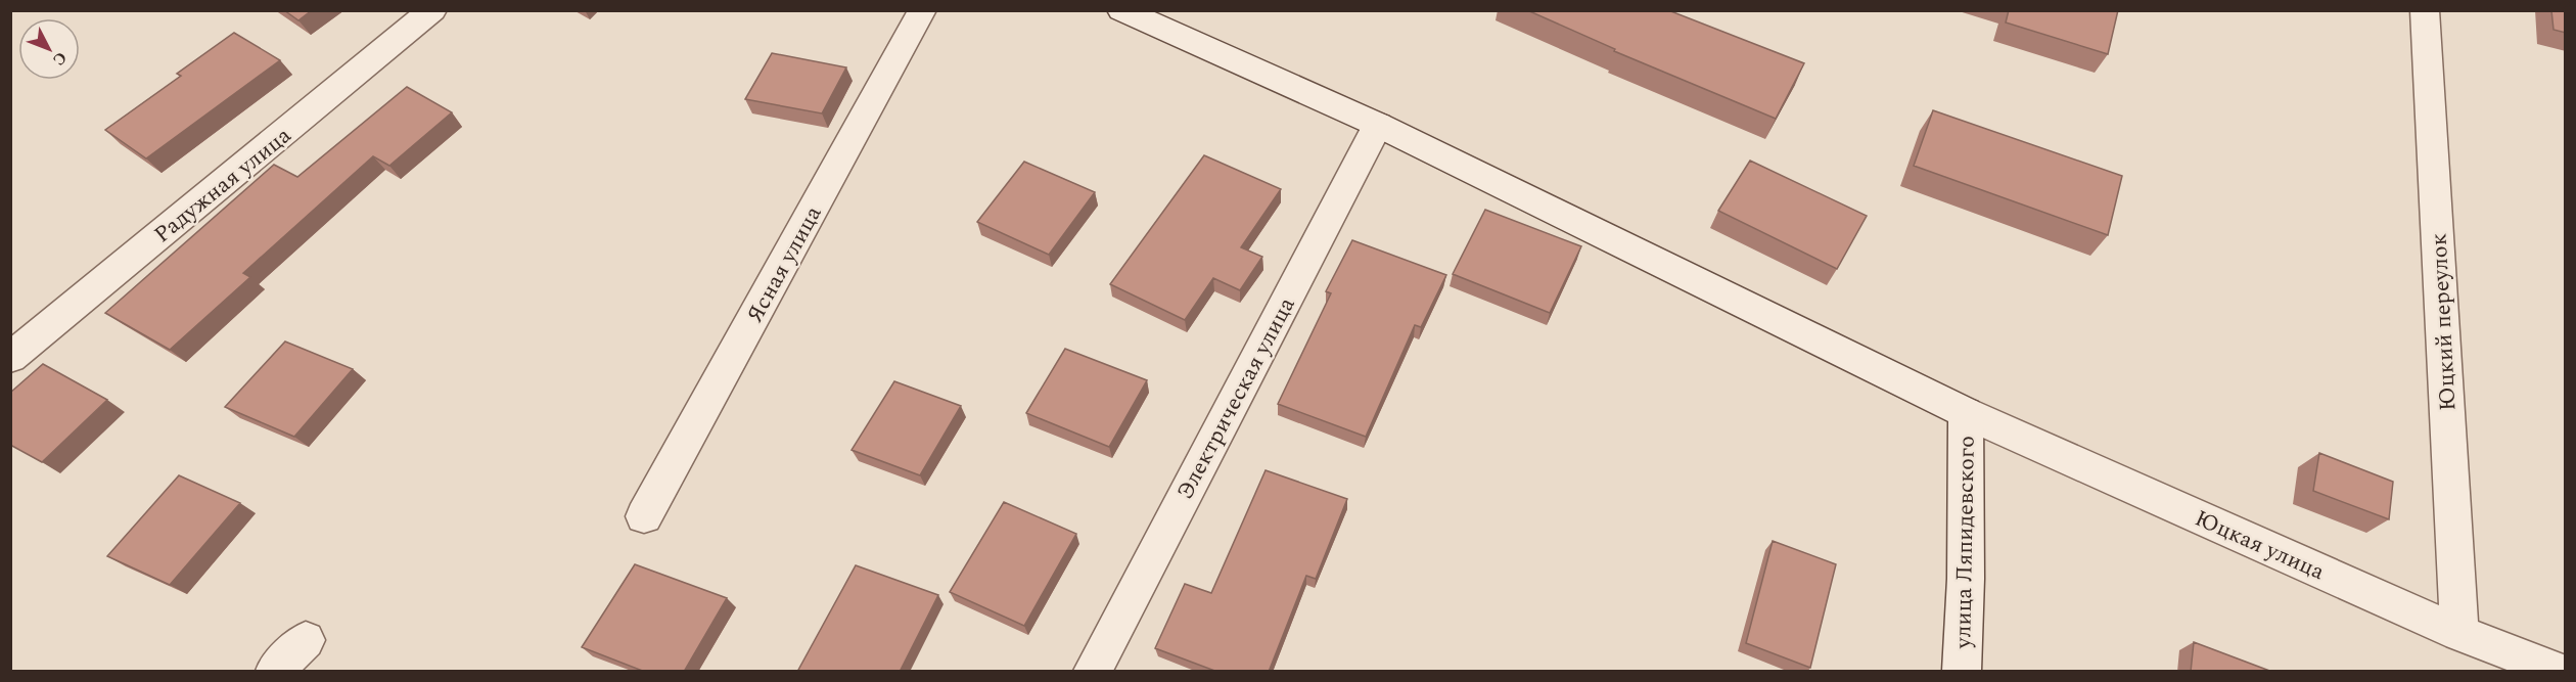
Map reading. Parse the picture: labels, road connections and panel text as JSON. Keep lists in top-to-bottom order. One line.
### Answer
{"streets":{"street":["Радужная улица","Ясная улица","Юцкий переулок","Электрическая улица","улица Ляпидевского","Юцкая улица"]},"crossings":[["Юцкий переулок","Юцкая улица"],["Электрическая улица","Юцкая улица"],["улица Ляпидевского","Юцкая улица"]],"north":"bottom right"}
